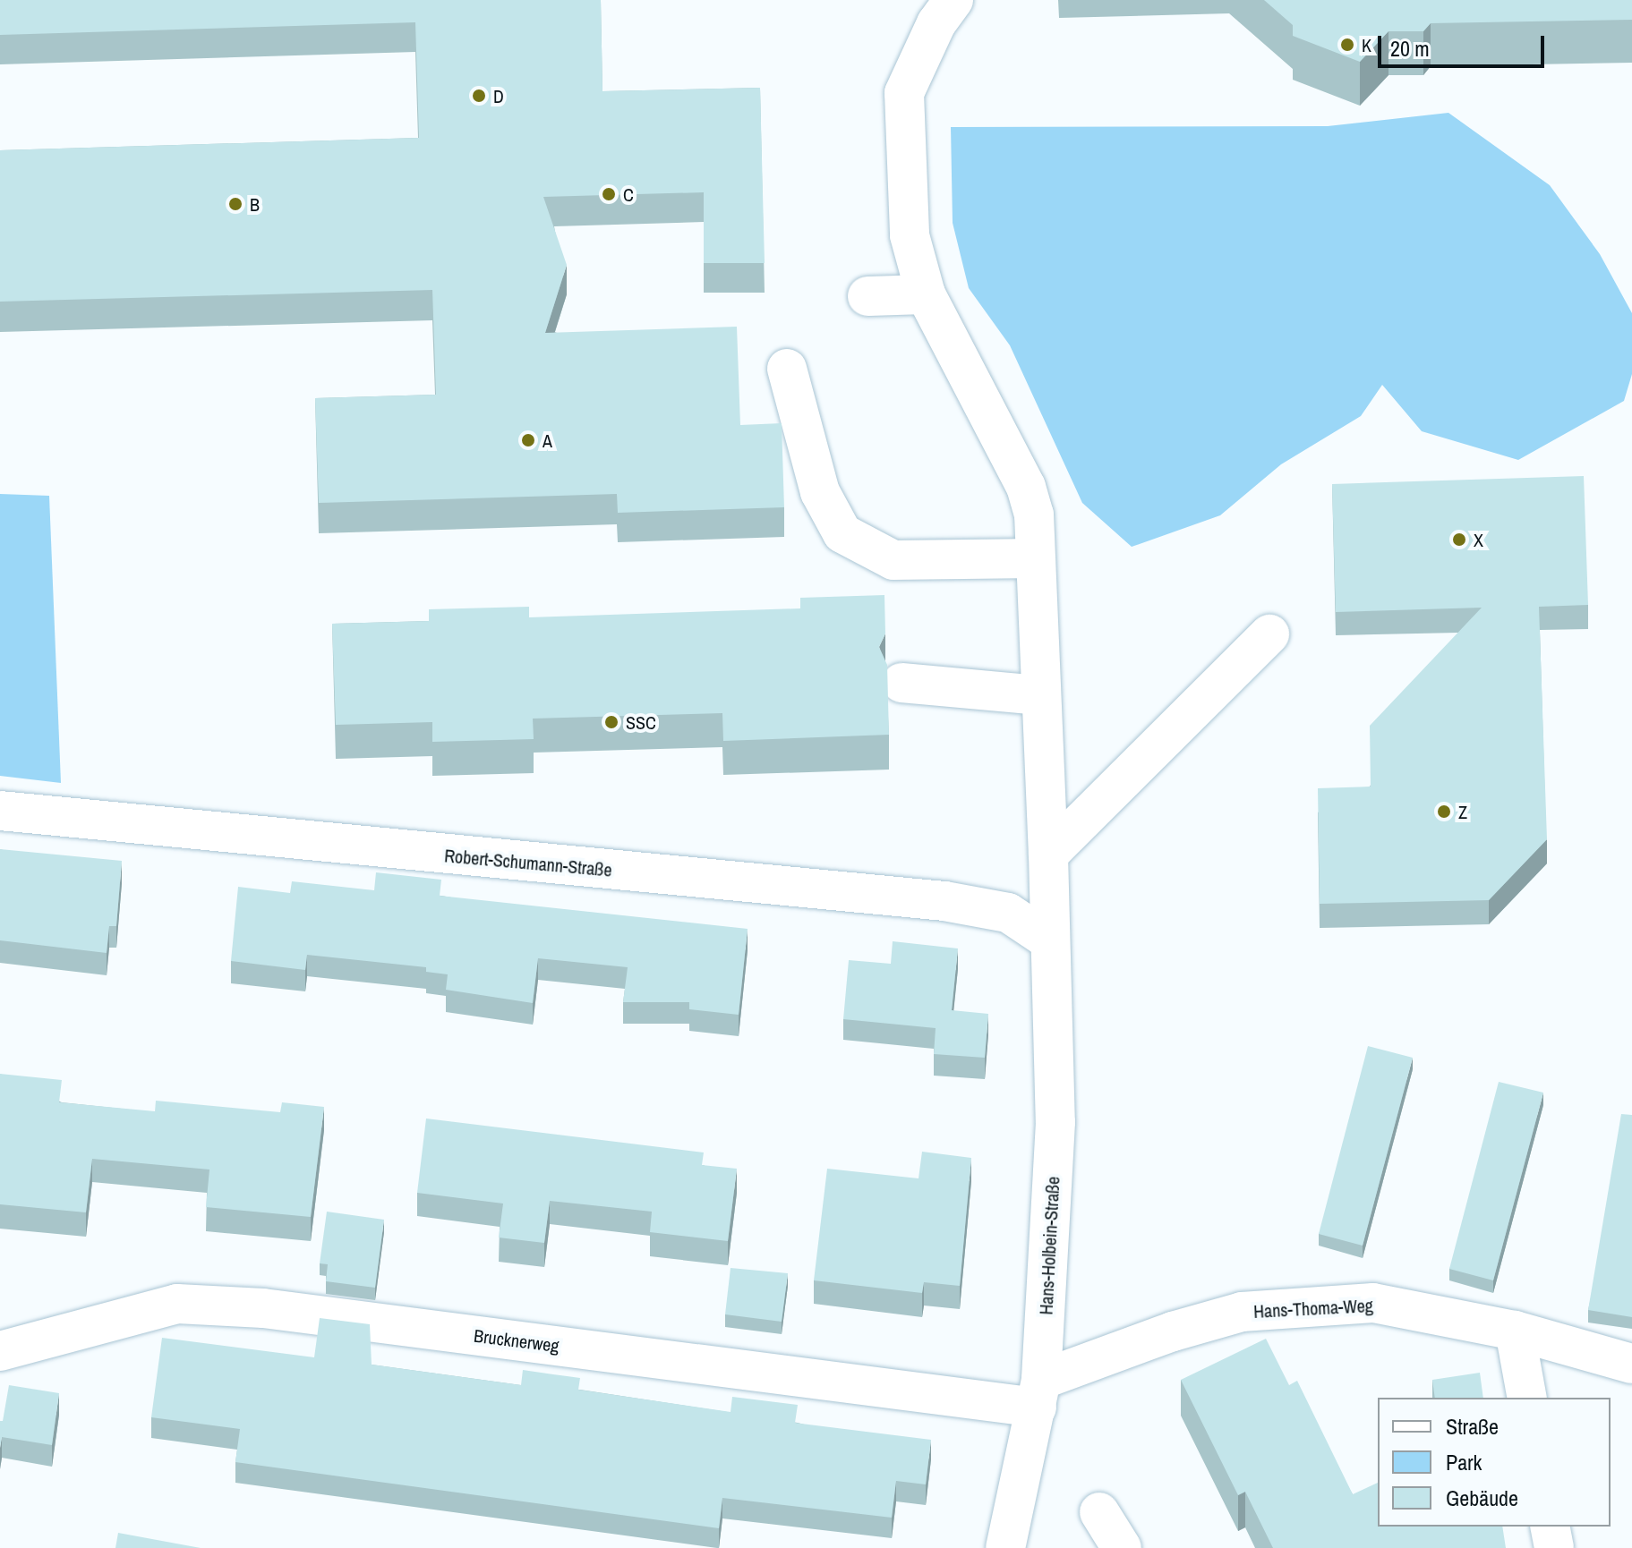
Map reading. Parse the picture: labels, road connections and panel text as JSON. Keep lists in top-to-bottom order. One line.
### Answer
{"streets":{"street":["Robert-Schumann-Straße","Hans-Holbein-Straße","Hans-Thoma-Weg","Brucknerweg"]},"crossings":[["Robert-Schumann-Straße","Hans-Holbein-Straße"],["Hans-Holbein-Straße","Hans-Thoma-Weg"],["Hans-Holbein-Straße","Brucknerweg"],["Hans-Thoma-Weg","Brucknerweg"]],"places":["K","D","C","B","A","X","SSC","Z"],"legend":["Straße","Park","Gebäude"],"scale_bar":"20 m"}
